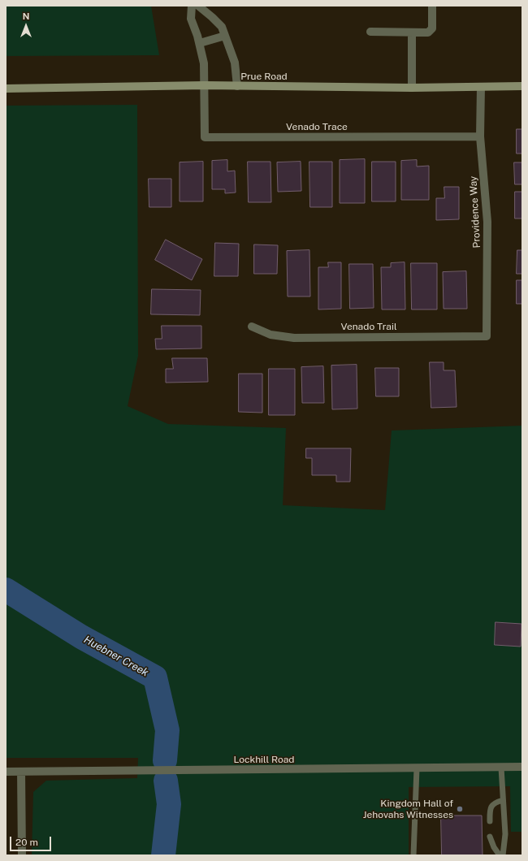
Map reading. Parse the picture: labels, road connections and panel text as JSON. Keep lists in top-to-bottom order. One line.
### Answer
{"streets":{"main road":["Prue Road"],"street":["Venado Trace","Providence Way","Venado Trail","Lockhill Road"]},"crossings":[["Prue Road","Venado Trace"],["Prue Road","Providence Way"],["Venado Trace","Providence Way"],["Providence Way","Venado Trail"]],"water":["Huebner Creek"],"places":["Kingdom Hall of Jehovahs Witnesses"],"scale_bar":"20 m","north":"top"}
